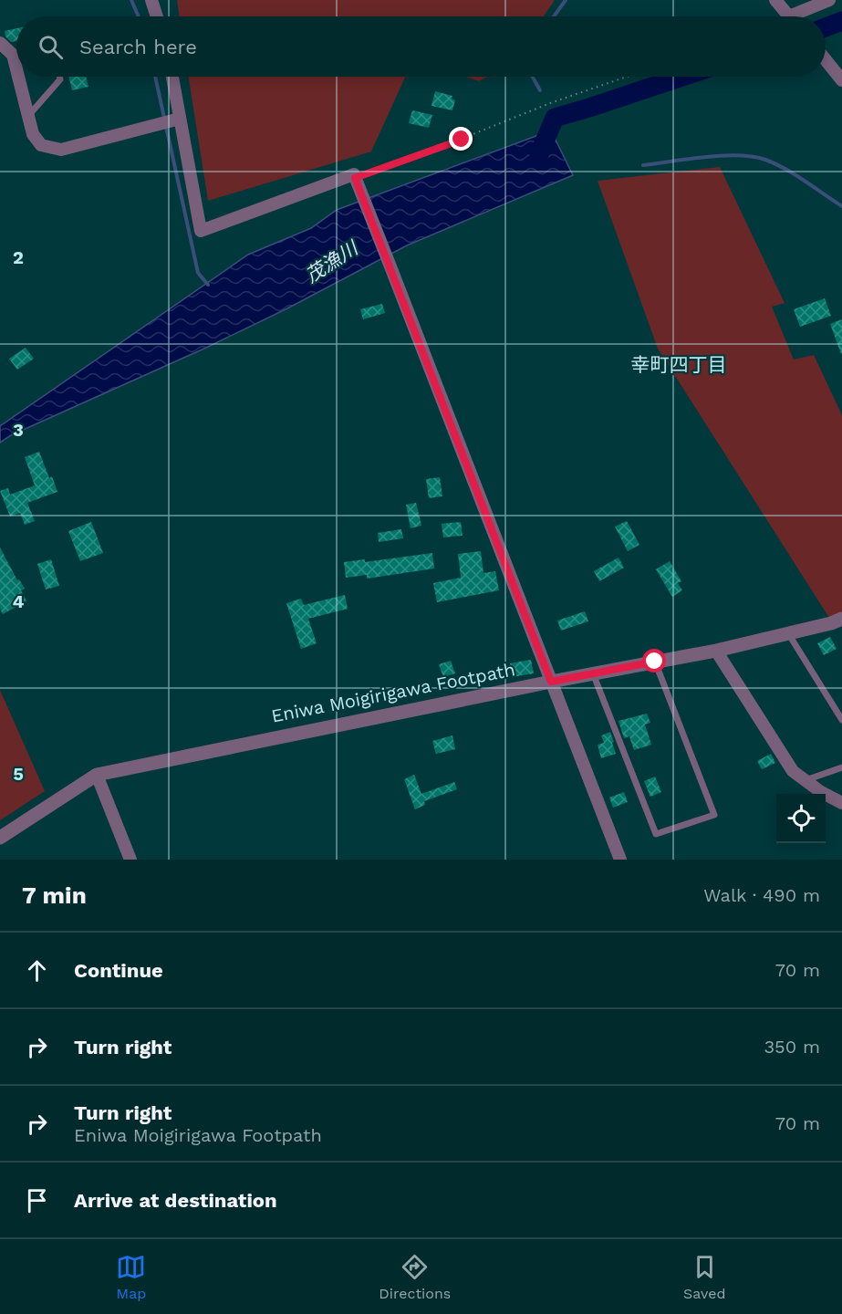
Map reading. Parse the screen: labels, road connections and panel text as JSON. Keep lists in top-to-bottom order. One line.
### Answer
{"districts":["幸町四丁目"],"water":["茂漁川"],"page":{"search":"Search here","heading":["7 min","Walk · 490 m"],"list":[["Continue","70 m"],["Turn right","350 m"],["Turn right","Eniwa Moigirigawa Footpath","70 m"],"Arrive at destination"],"nav":["Map","Directions","Saved"]},"grid":{"rows":["2","3","4","5"]}}
